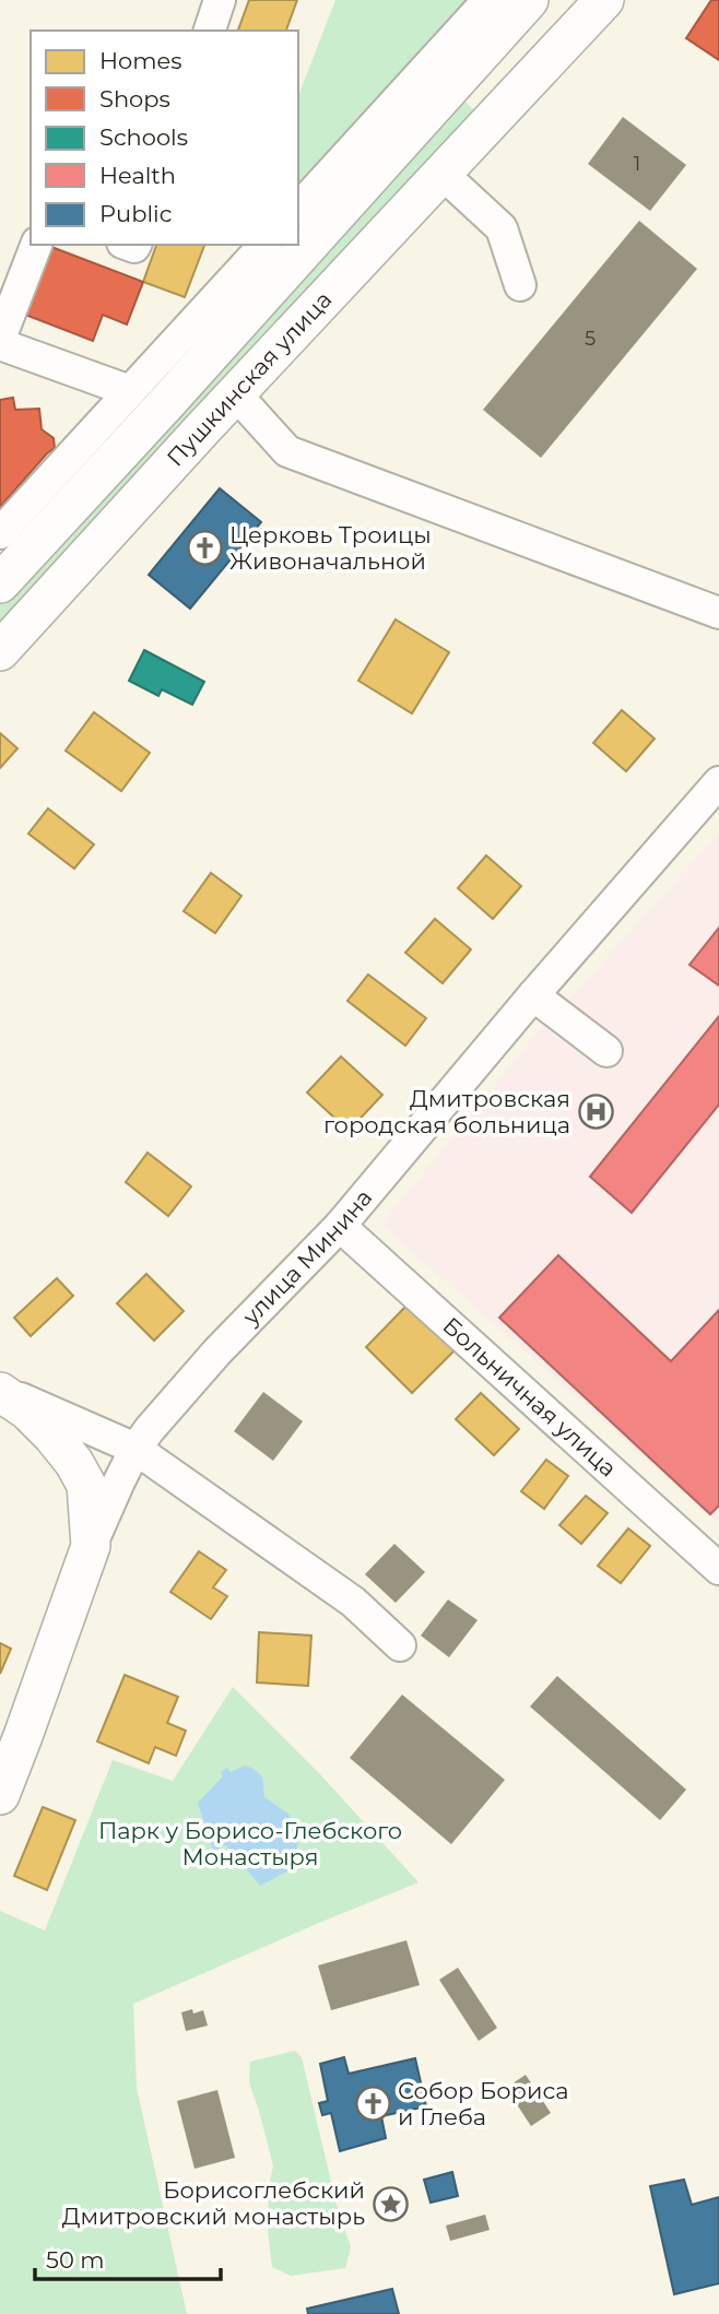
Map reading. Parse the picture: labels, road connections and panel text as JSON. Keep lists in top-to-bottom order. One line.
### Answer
{"streets":{"main road":["Пушкинская улица","улица Минина"],"street":["Больничная улица"]},"crossings":[["улица Минина","Больничная улица"]],"parks":["Парк у Борисо-Глебского Монастыря"],"places":{"church":["Церковь Троицы Живоначальной","Собор Бориса и Глеба"],"hospital":["Дмитровская городская больница"],"place":["Борисоглебский Дмитровский монастырь"]},"house_numbers":["1","5"],"legend":["Homes","Shops","Schools","Health","Public"],"scale_bar":"50 m"}
